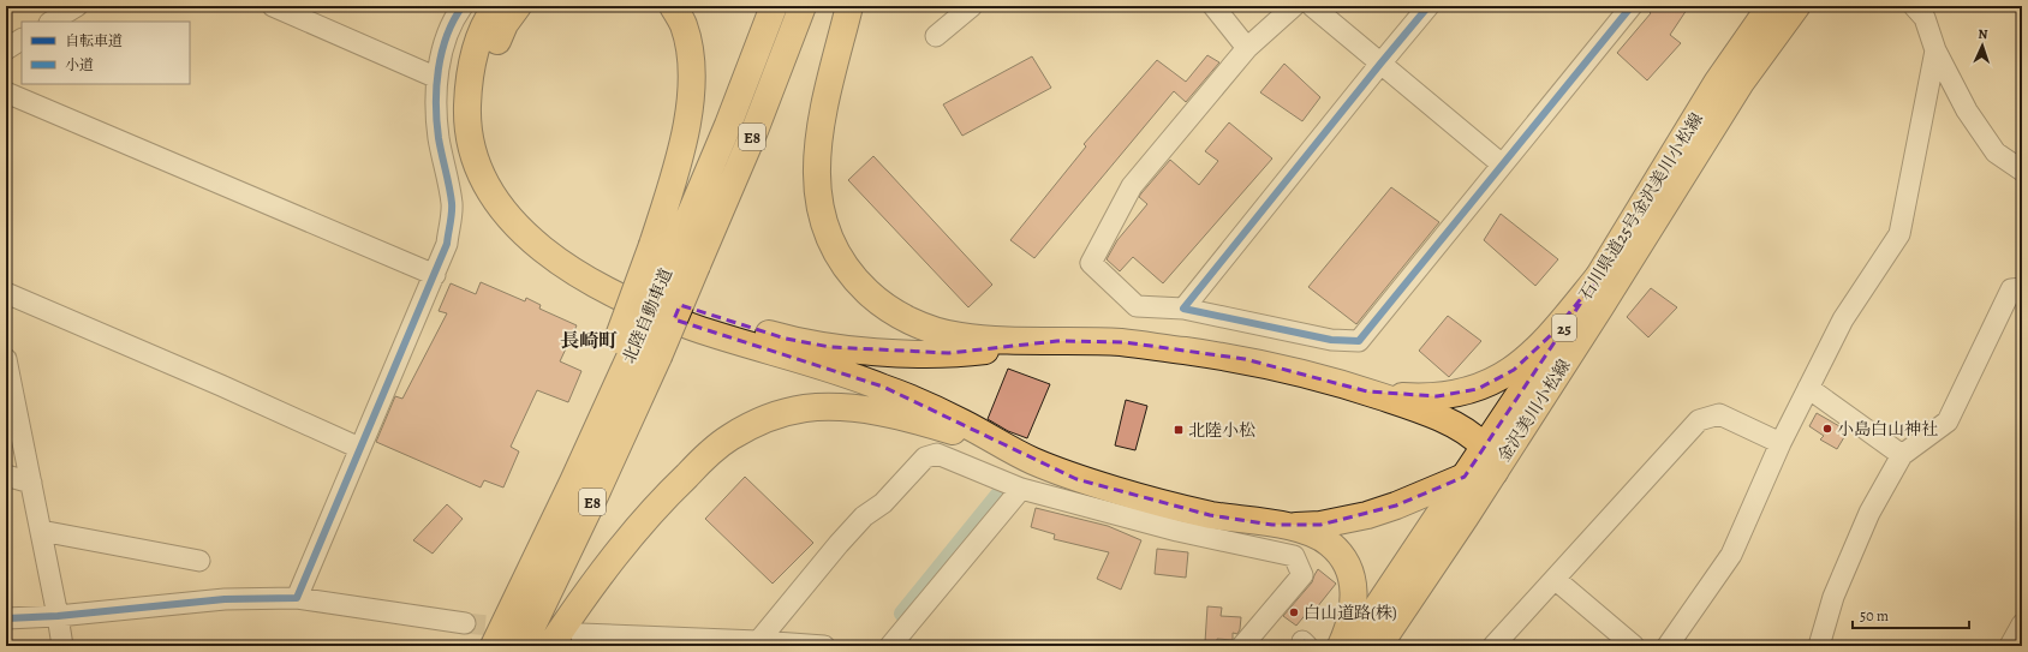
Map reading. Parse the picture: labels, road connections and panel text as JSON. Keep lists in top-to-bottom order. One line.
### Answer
{"streets":{"highway":["E8","北陸自動車道"],"main road":["石川県道25号金沢美川小松線","25","金沢美川小松線"]},"districts":["長崎町"],"places":{"other":["小島白山神社","白山道路(株)"],"transit":["北陸小松"]},"legend":["自転車道","小道"],"scale_bar":"50 m","north":"top"}
